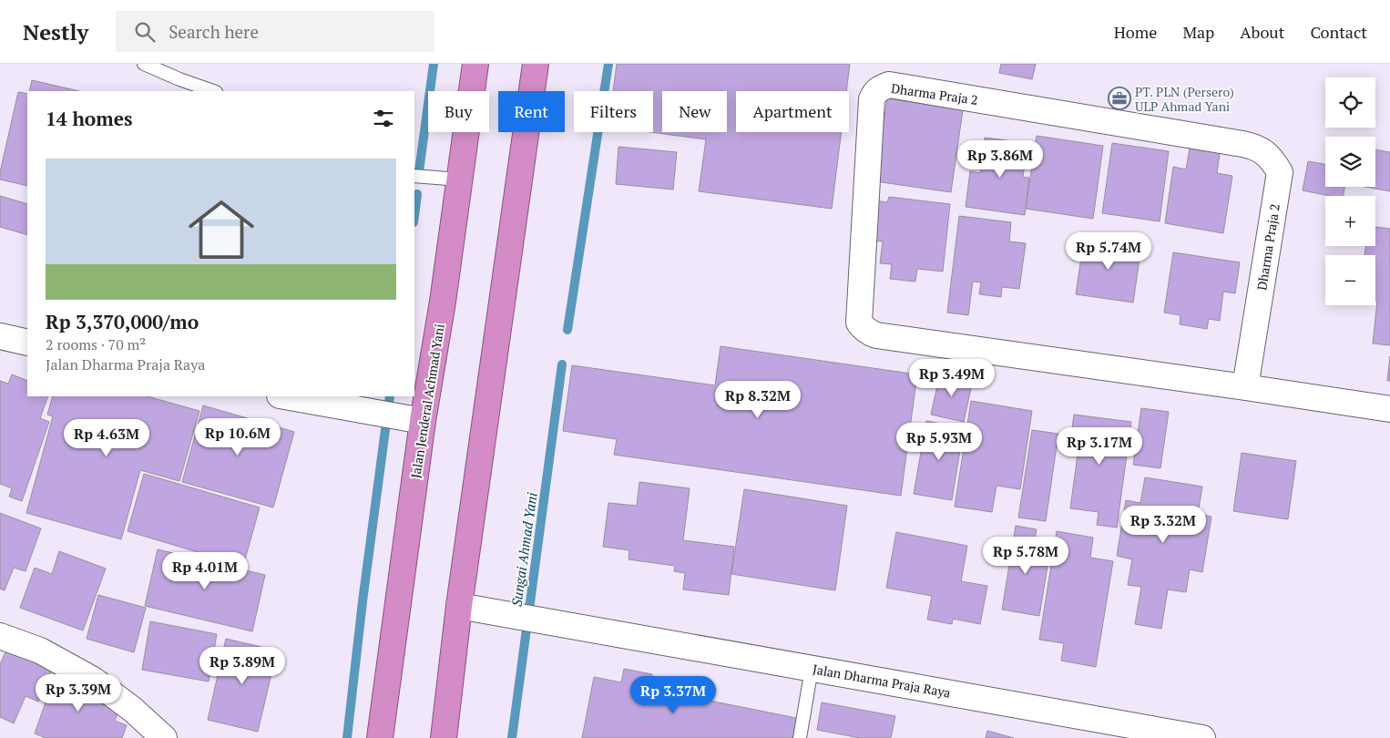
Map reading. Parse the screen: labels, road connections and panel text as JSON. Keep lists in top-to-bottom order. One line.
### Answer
{"streets":{"highway":["Jalan Jenderal Achmad Yani"],"street":["Dharma Praja 2","Jalan Dharma Praja Raya"]},"water":["Sungai Ahmad Yani"],"places":{"office":["PT. PLN (Persero) ULP Ahmad Yani"]},"page":{"header":"Nestly","search":"Search here","nav":["Home","Map","About","Contact"],"map_buttons":["+","−"],"chip":["Buy","Rent","Filters","New","Apartment"],"heading":"14 homes","price":["Rp 3.86M","Rp 5.74M","Rp 3.49M","Rp 8.32M","Rp 10.6M","Rp 4.63M","Rp 5.93M","Rp 3.17M","Rp 3.32M","Rp 5.78M","Rp 4.01M","Rp 3.89M","Rp 3.39M","Rp 3.37M"],"list":[{"name":"Rp 3,370,000/mo","note":"2 rooms · 70 m² · Jalan Dharma Praja Raya"}]}}
